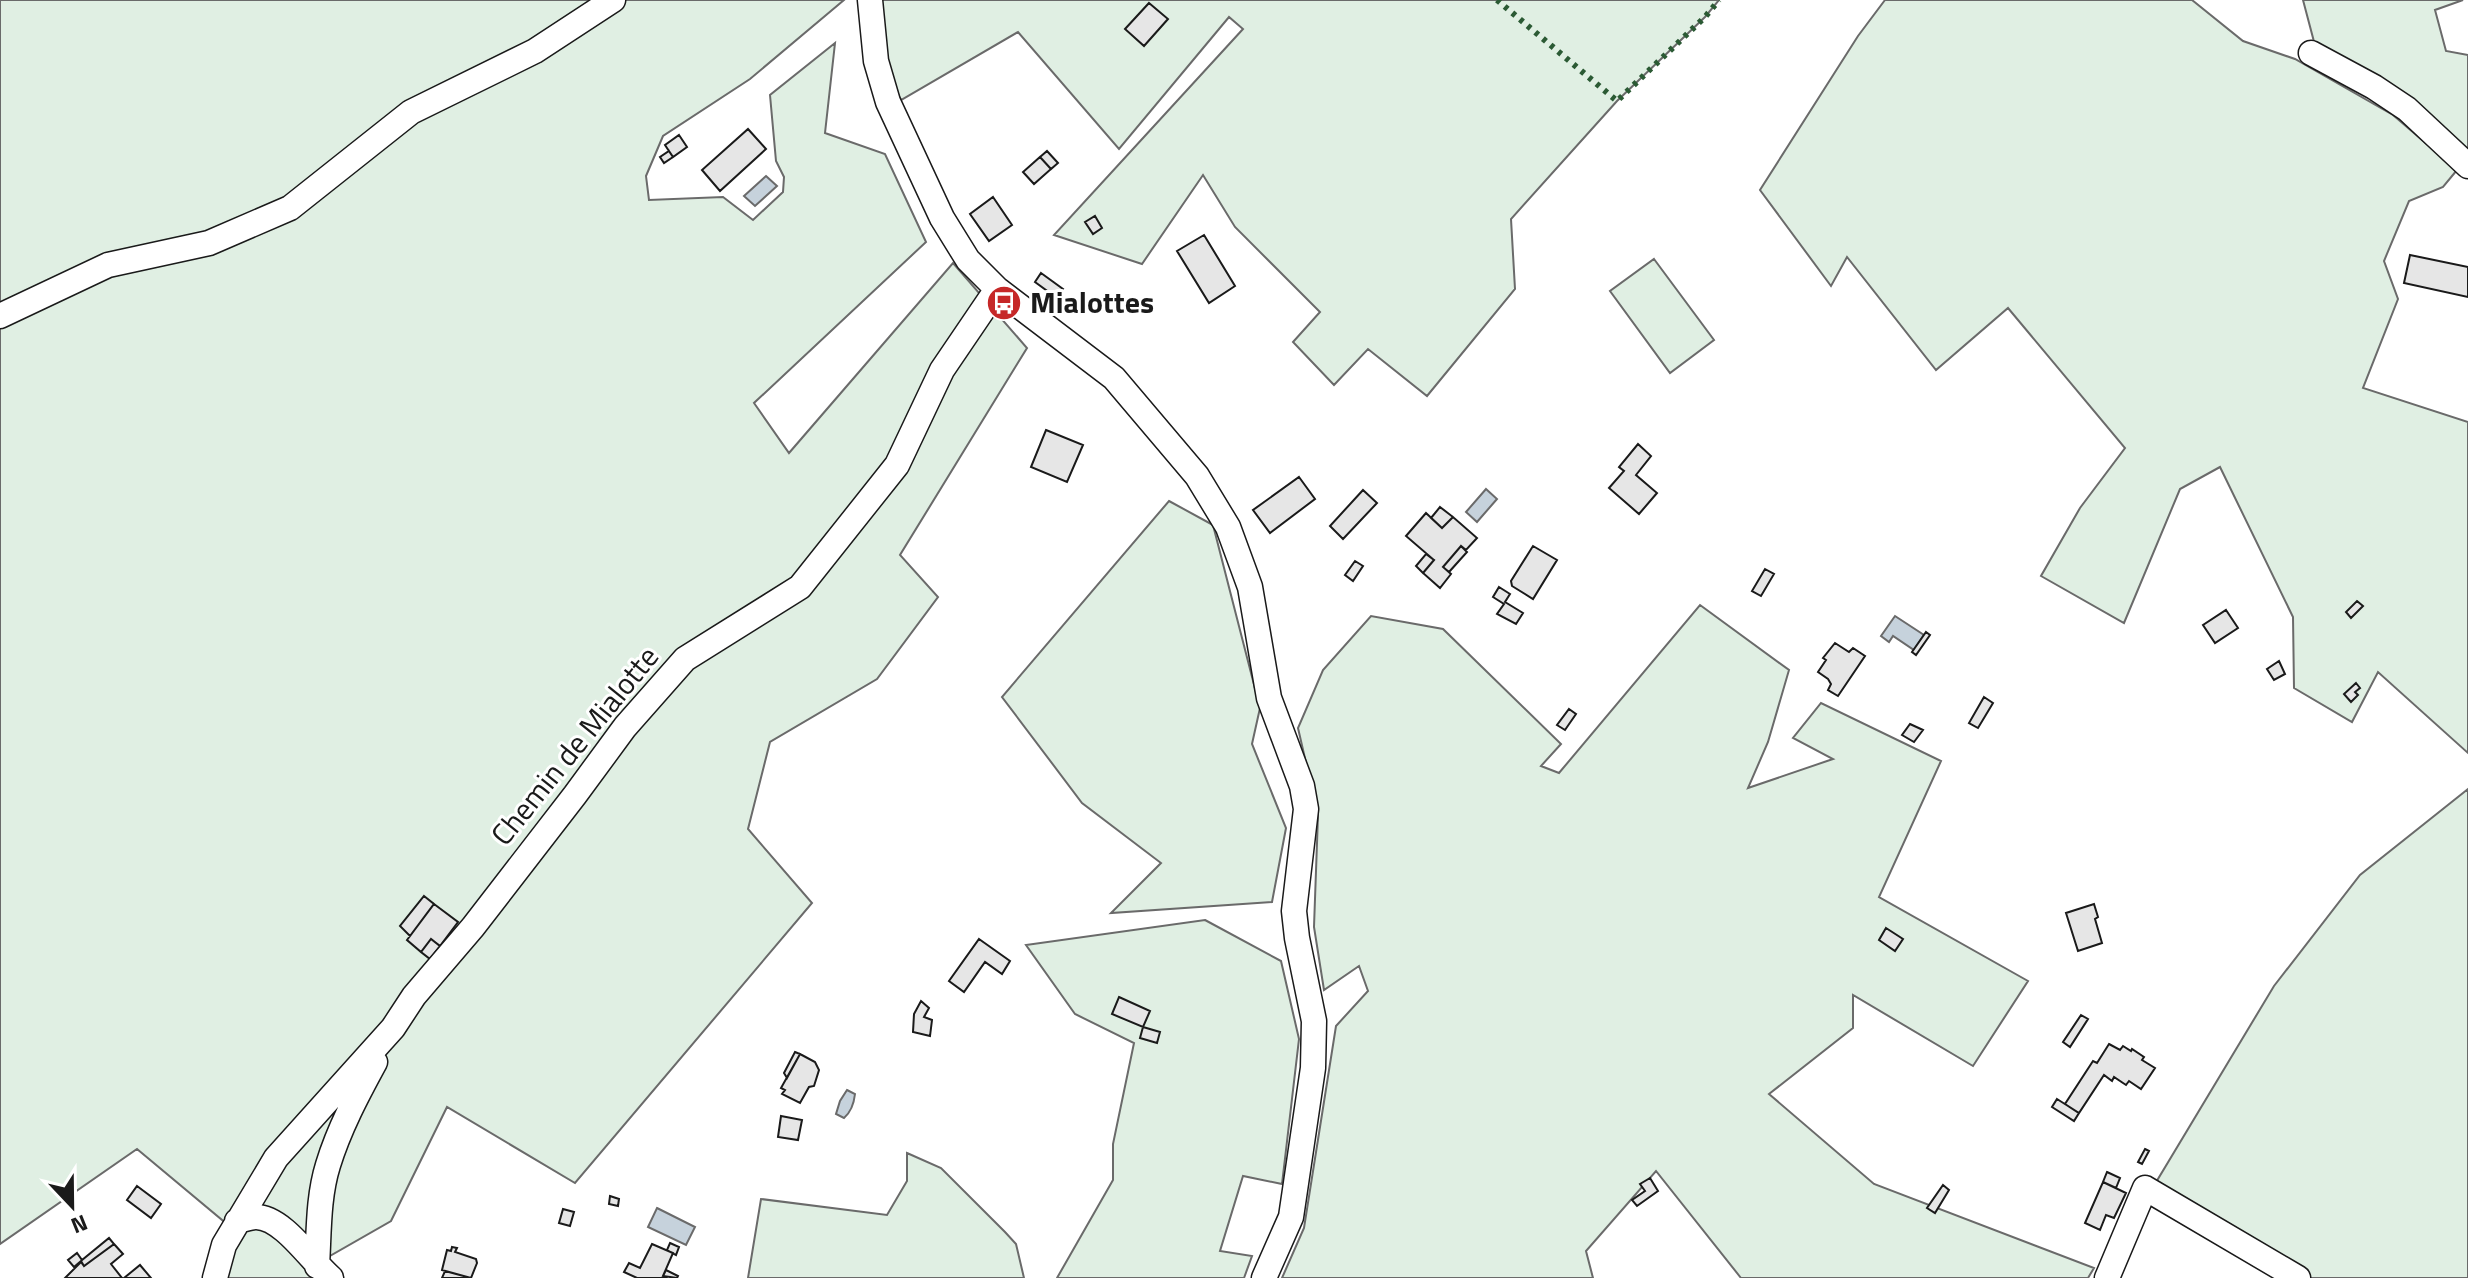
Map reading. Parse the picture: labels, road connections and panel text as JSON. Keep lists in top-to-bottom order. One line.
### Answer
{"streets":{"street":["Chemin de Mialotte"]},"places":{"bus stop":["Mialottes"]},"north":"bottom"}
